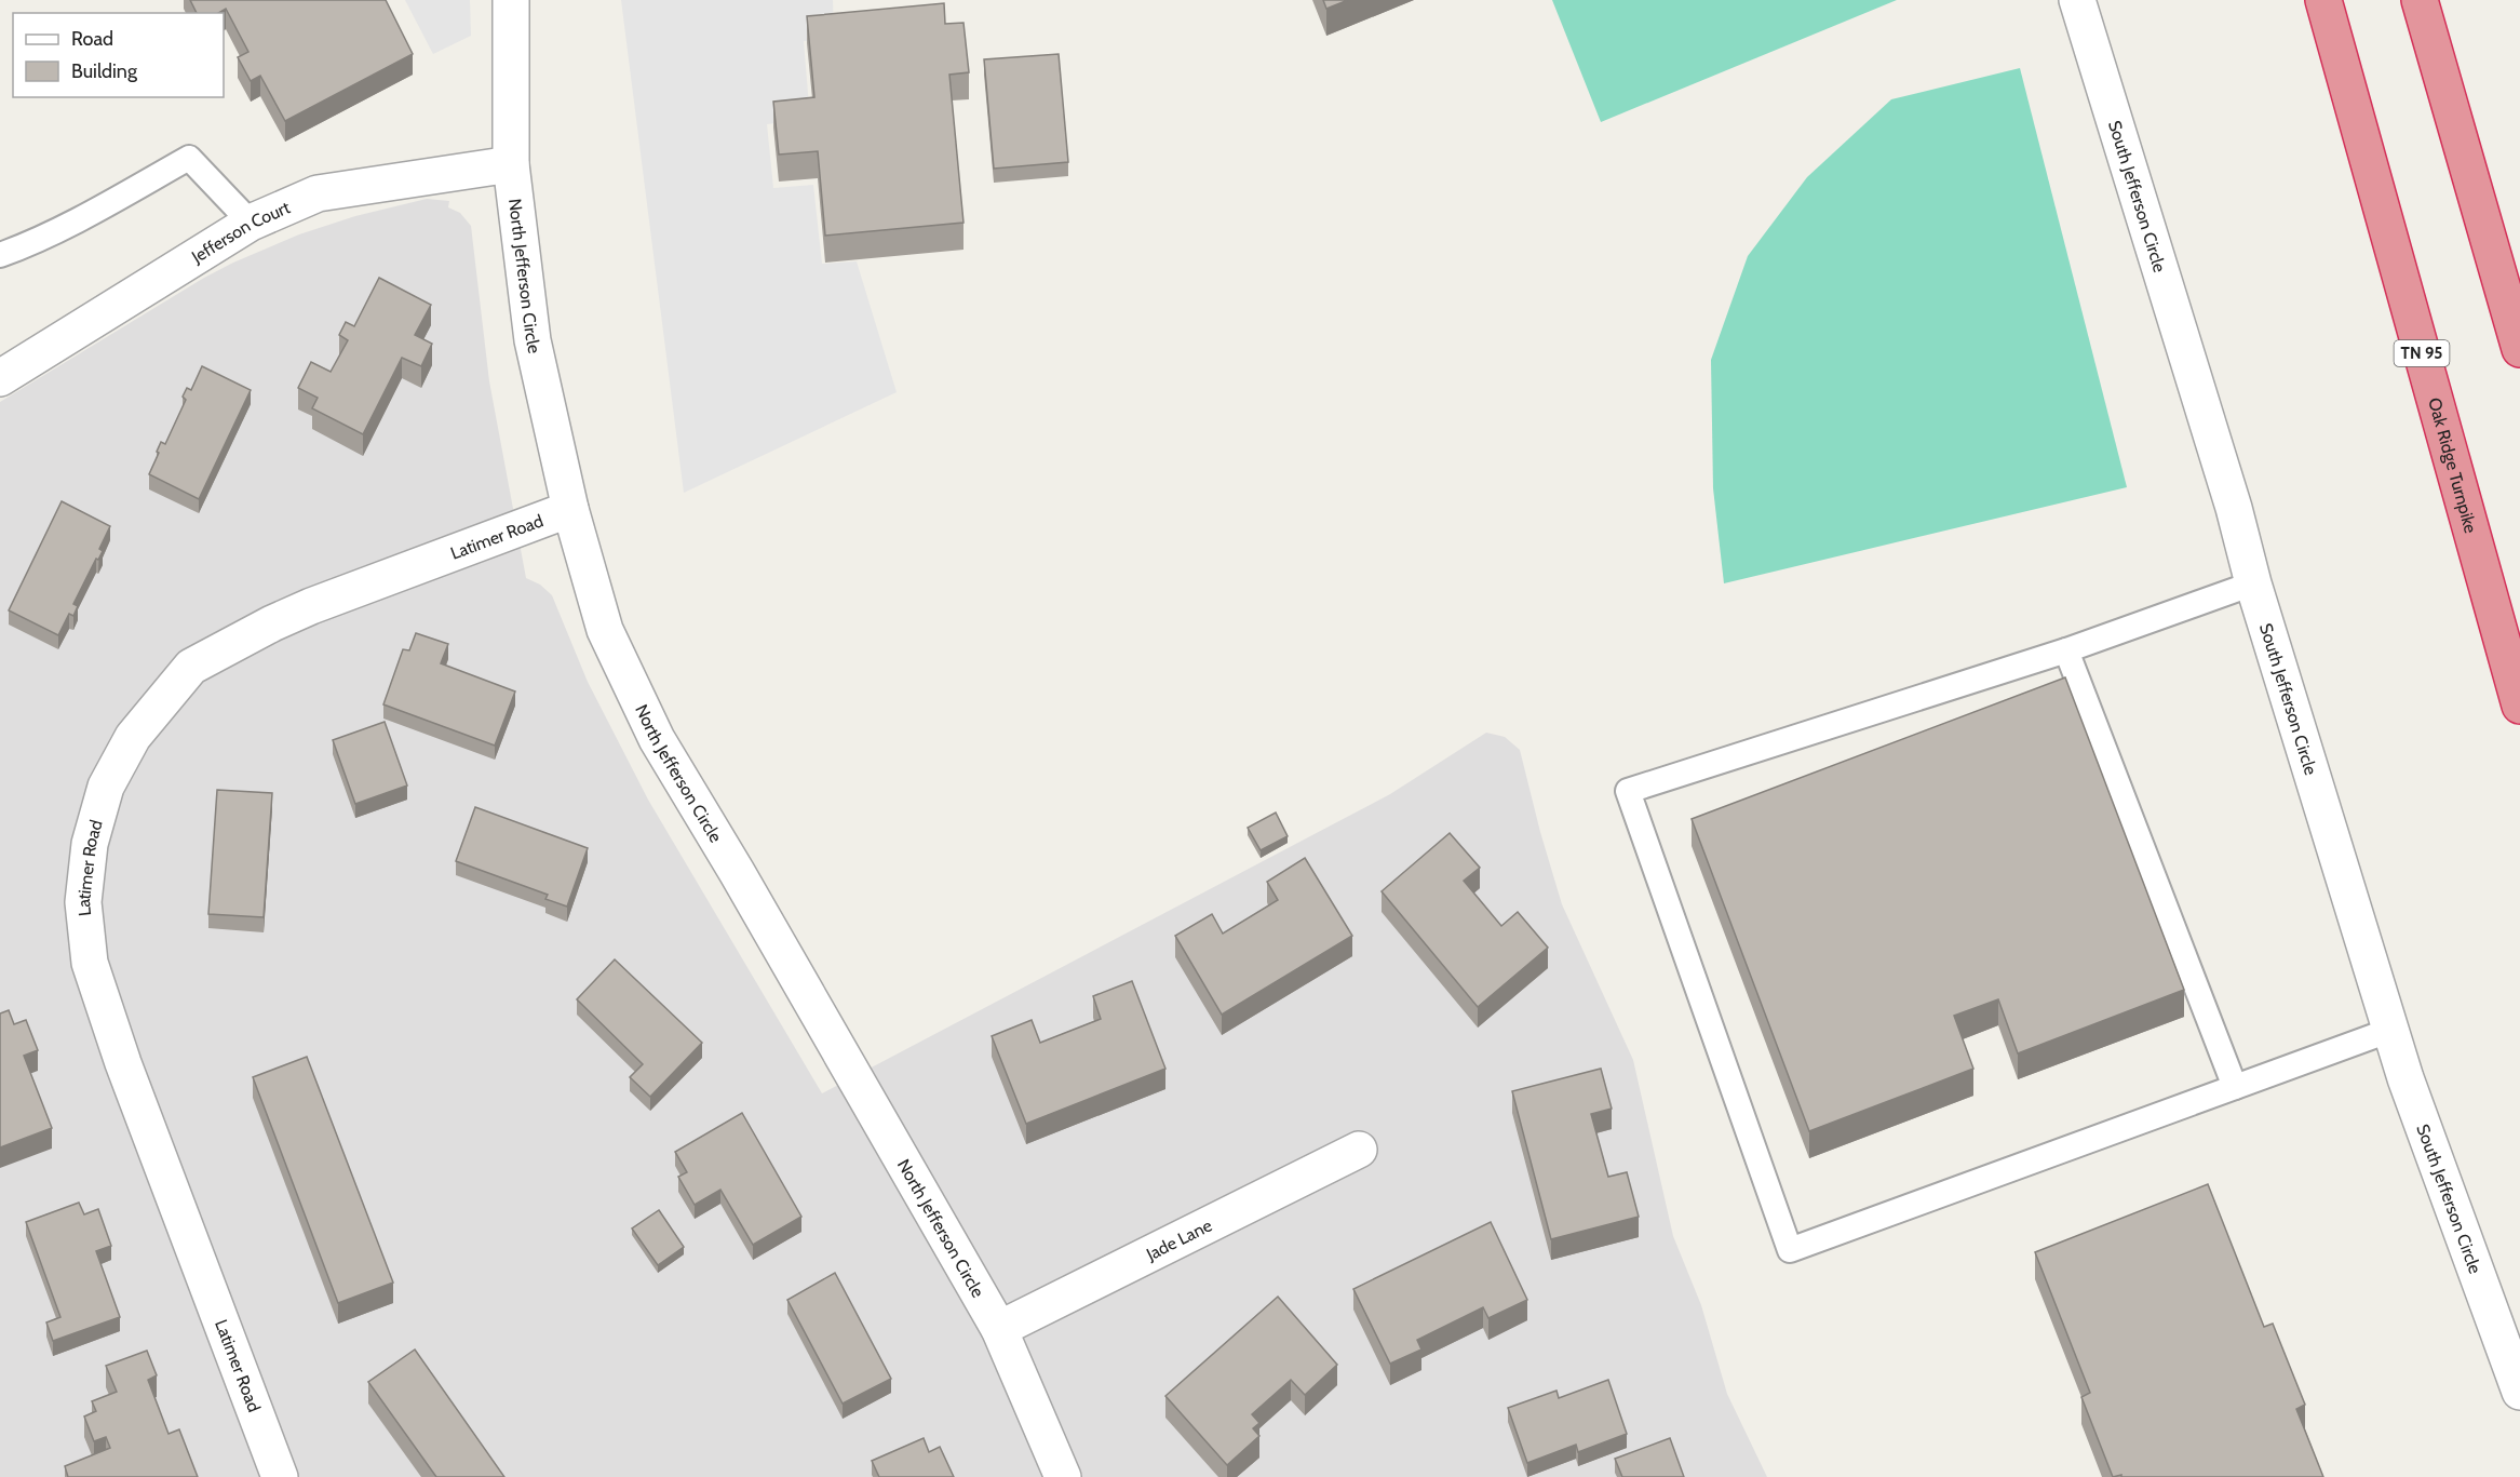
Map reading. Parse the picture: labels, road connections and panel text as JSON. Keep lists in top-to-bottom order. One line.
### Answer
{"streets":{"highway":["TN 95","Oak Ridge Turnpike"],"street":["South Jefferson Circle","Jefferson Court","North Jefferson Circle","Latimer Road","Jade Lane"]},"crossings":[["Jefferson Court","North Jefferson Circle"],["North Jefferson Circle","Latimer Road"],["North Jefferson Circle","Jade Lane"]],"legend":["Road","Building"]}
